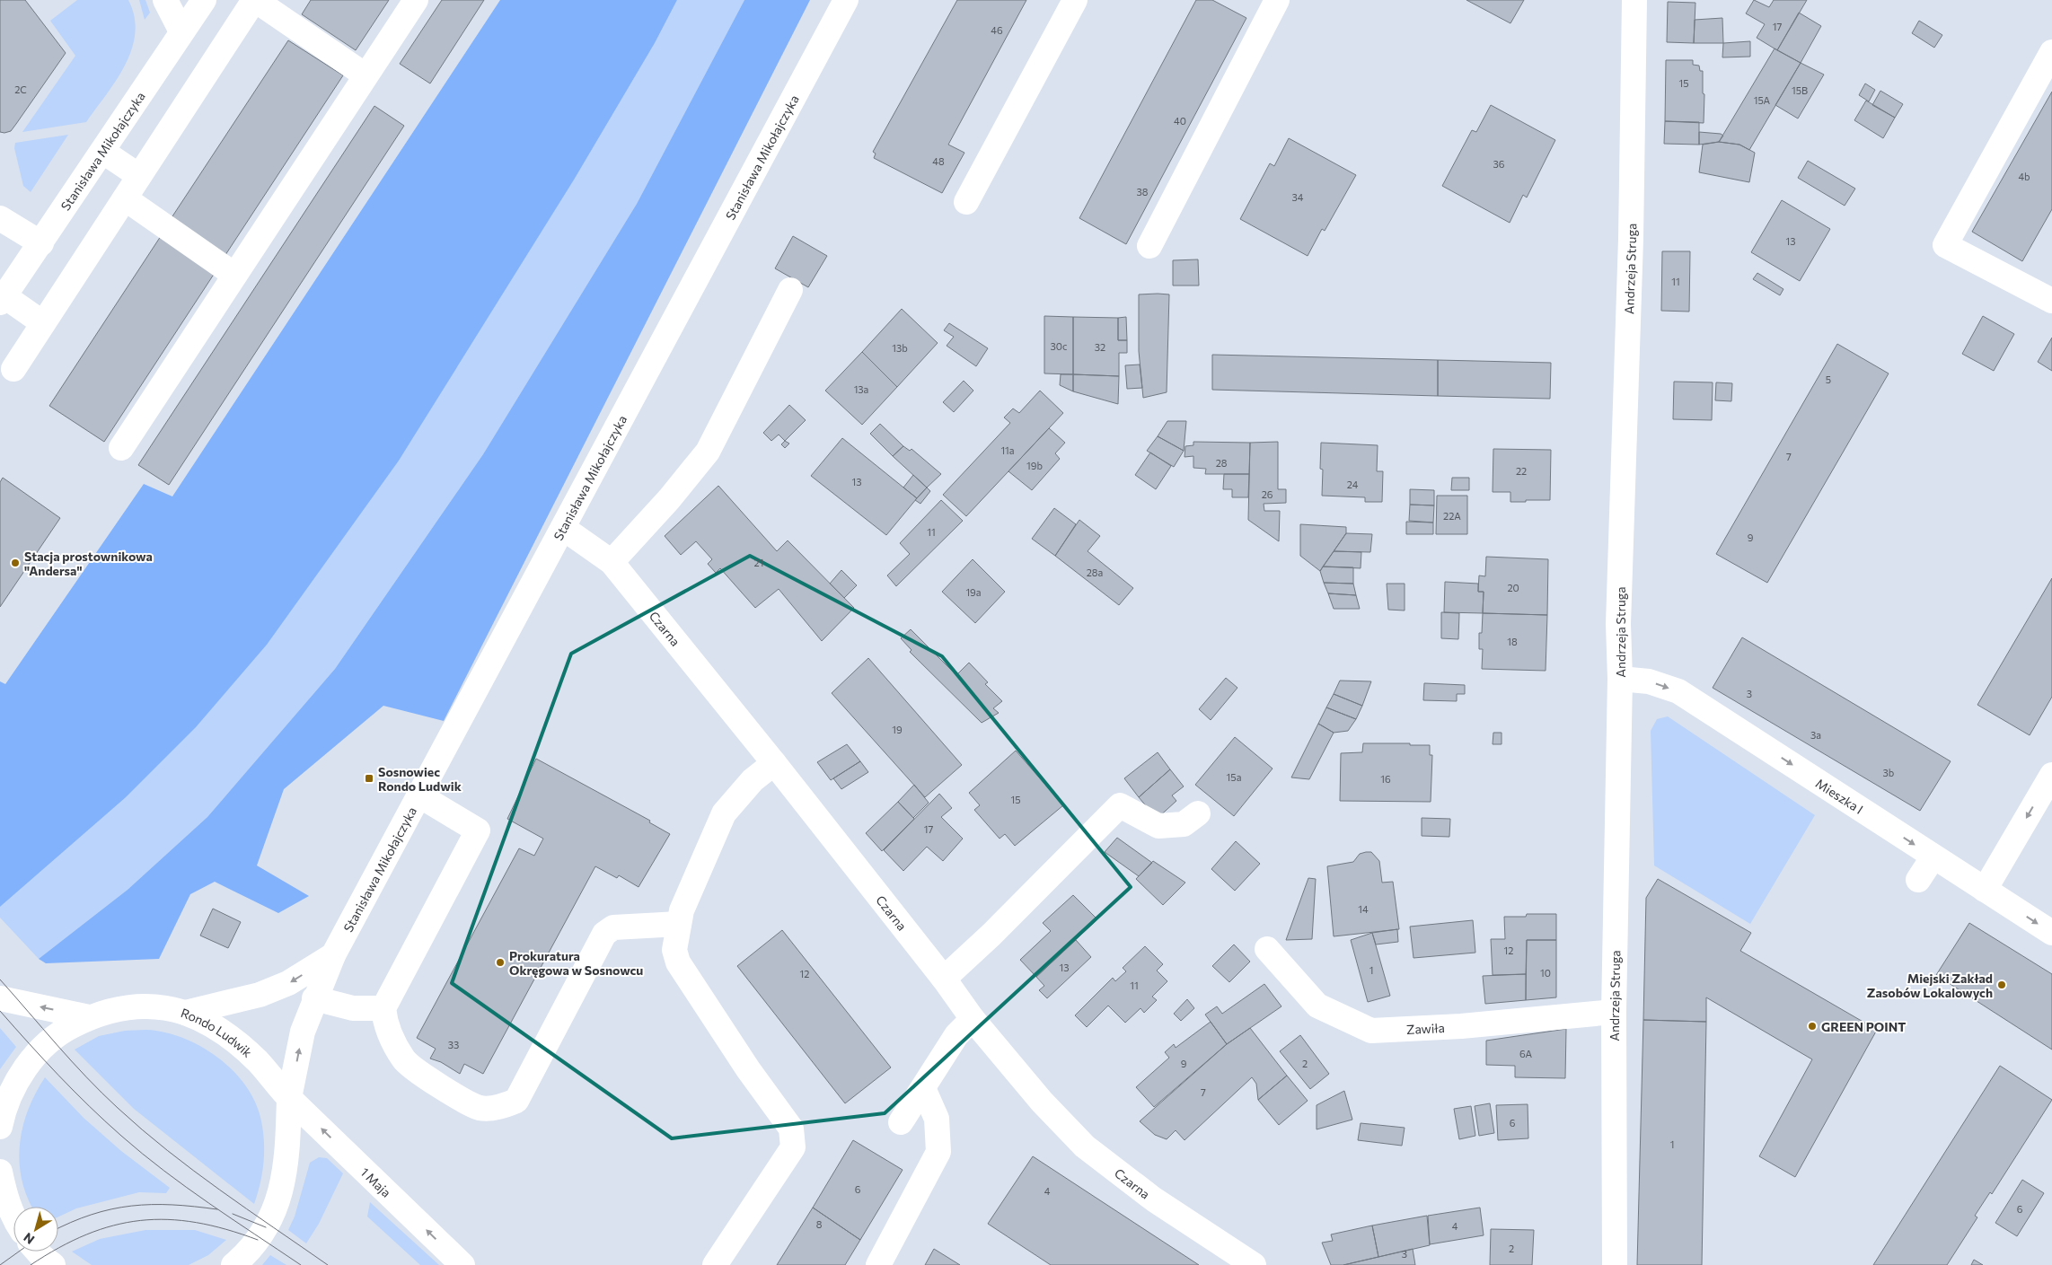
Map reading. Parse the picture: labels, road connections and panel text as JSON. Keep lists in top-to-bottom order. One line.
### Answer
{"streets":{"street":["Stanisława Mikołajczyka","Andrzeja Struga","Czarna","Mieszka I","Zawiła","Rondo Ludwik","1 Maja"]},"crossings":[["Stanisława Mikołajczyka","Czarna"],["Stanisława Mikołajczyka","Rondo Ludwik"],["Stanisława Mikołajczyka","1 Maja"],["Andrzeja Struga","Mieszka I"],["Andrzeja Struga","Zawiła"],["Rondo Ludwik","1 Maja"]],"one_way":["Mieszka I","1 Maja"],"places":{"other":["Stacja prostownikowa \"Andersa\"","Prokuratura Okręgowa w Sosnowcu","Miejski Zakład Zasobów Lokalowych","GREEN POINT"],"transit":["Sosnowiec Rondo Ludwik"]},"house_numbers":["17","46","15","2C","15B","15A","40","48","36","4b","38","34","13","11","30c","32","13b","5","13a","11a","7","28","19b","22","13","24","26","22A","11","9","21","28a","20","19a","18","3","19","3a","3b","15a","16","15","17","14","12","13","1","10","12","11","33","6A","9","2","7","6","1","6","4","6","8","4","2","3"],"north":"bottom left"}
